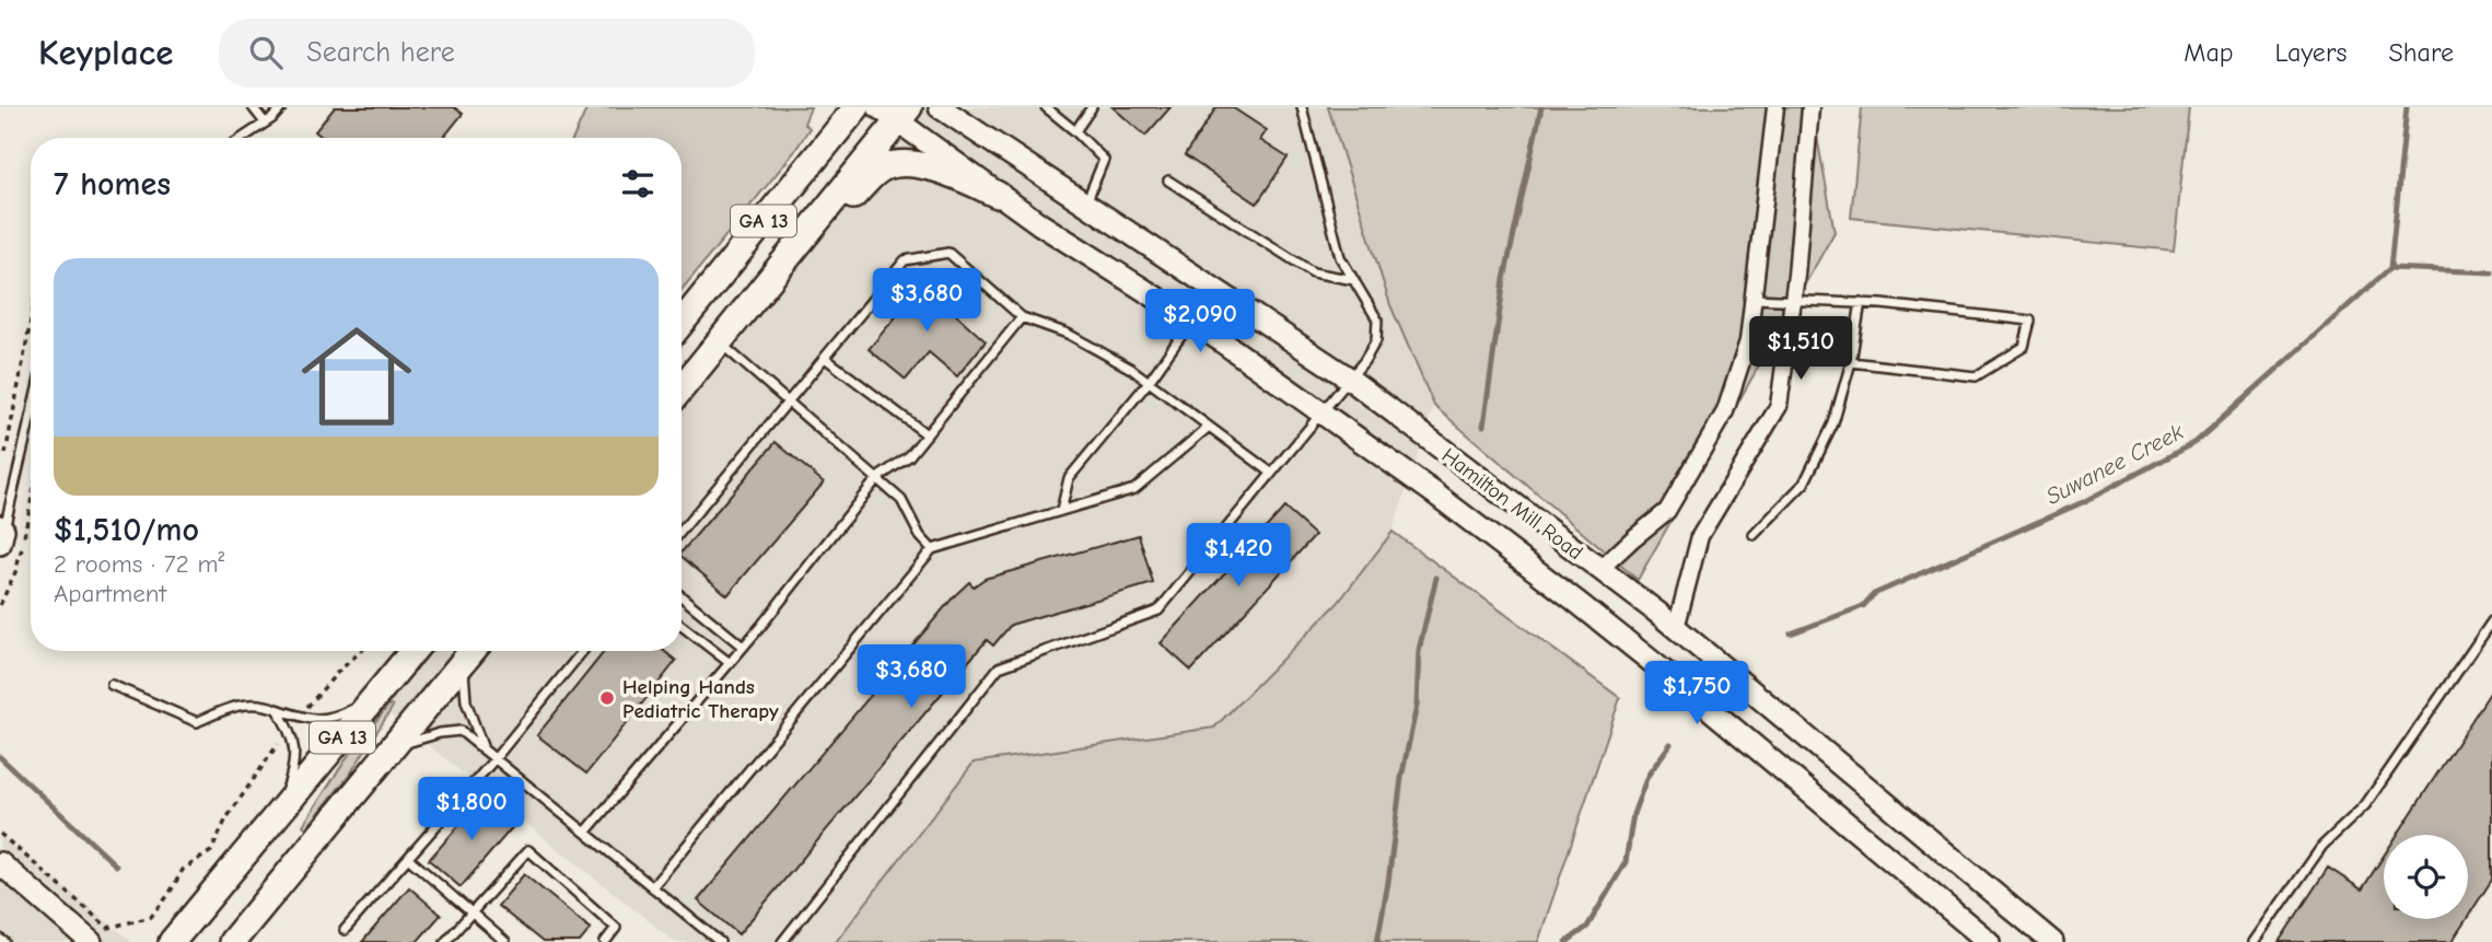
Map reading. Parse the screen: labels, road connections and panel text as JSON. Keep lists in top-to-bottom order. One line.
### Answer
{"streets":{"main road":["GA 13","Hamilton Mill Road"]},"crossings":[["GA 13","Hamilton Mill Road"]],"water":["Suwanee Creek"],"places":["Helping Hands Pediatric Therapy"],"page":{"header":"Keyplace","search":"Search here","nav":["Map","Layers","Share"],"heading":"7 homes","list":[{"name":"$1,510/mo","note":"2 rooms · 72 m² · Apartment"}],"price":["$3,680","$2,090","$1,510","$1,420","$3,680","$1,750","$1,800"]}}
